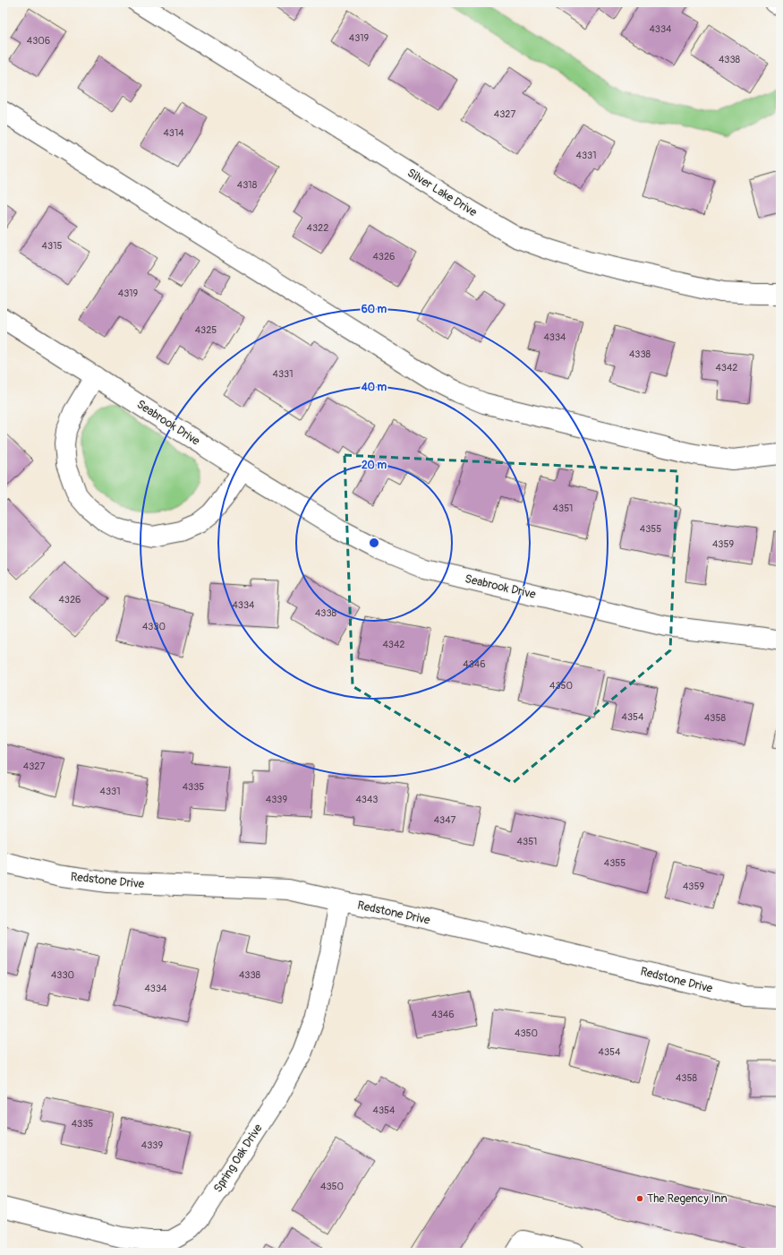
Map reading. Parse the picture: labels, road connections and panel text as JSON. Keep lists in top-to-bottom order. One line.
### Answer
{"streets":{"street":["Silver Lake Drive","Seabrook Drive","Redstone Drive","Spring Oak Drive"]},"crossings":[["Redstone Drive","Spring Oak Drive"]],"places":["The Regency Inn"],"house_numbers":["4334","4319","4306","4338","4327","4314","4331","4318","4322","4315","4326","4319","4325","4334","4338","4342","4331","4351","4355","4359","4326","4334","4338","4330","4342","4346","4350","4354","4358","4327","4335","4331","4339","4343","4347","4351","4355","4359","4330","4338","4334","4346","4350","4354","4358","4354","4335","4339","4350"],"rings":["60 m","40 m","20 m"]}
